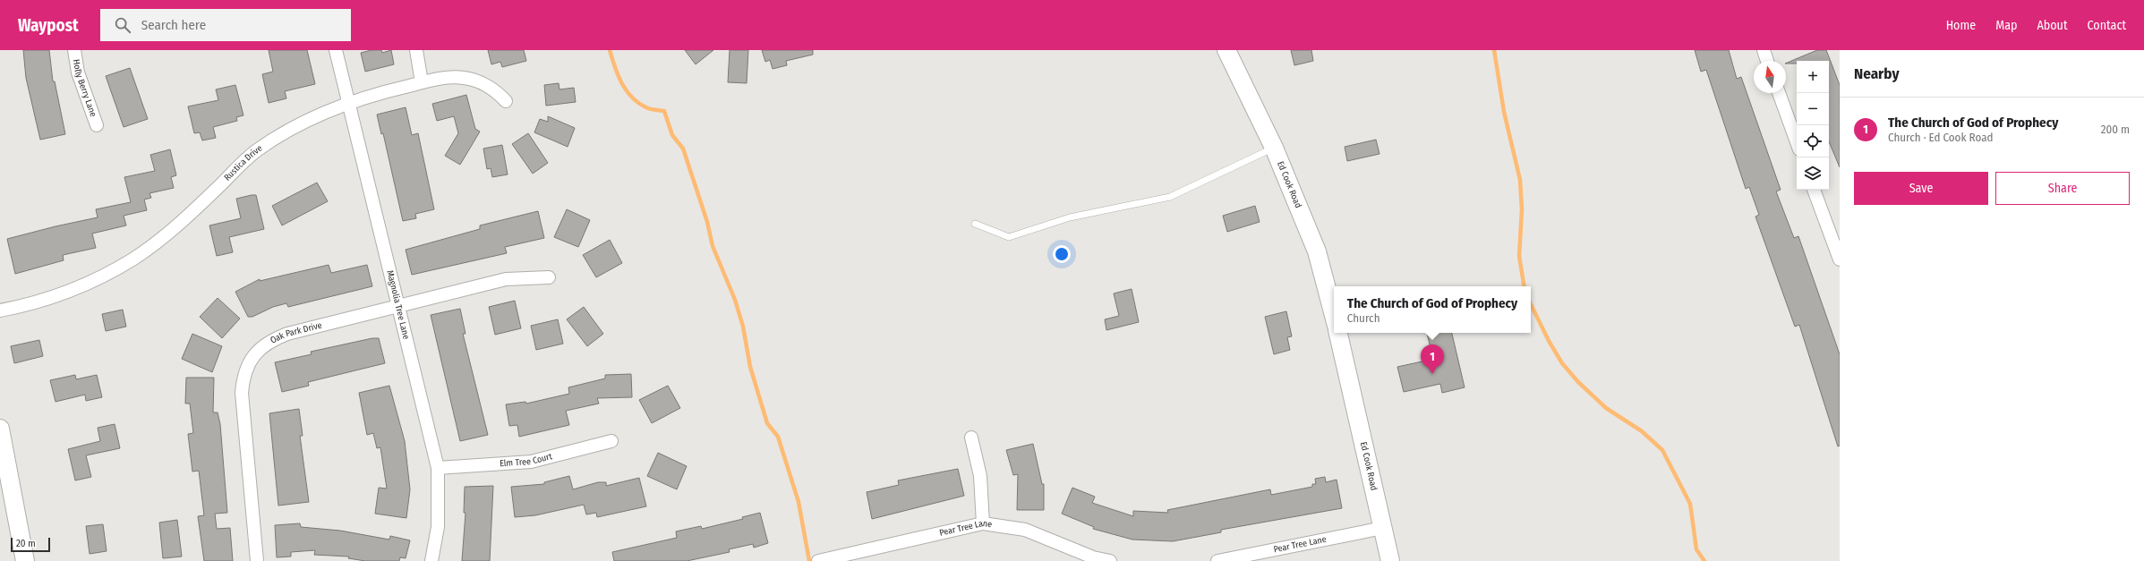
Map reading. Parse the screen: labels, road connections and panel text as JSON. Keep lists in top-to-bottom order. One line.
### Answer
{"streets":{"street":["Holly Berry Lane","Rustica Drive","Ed Cook Road","Magnolia Tree Lane","Oak Park Drive","Elm Tree Court","Pear Tree Lane"]},"crossings":[["Rustica Drive","Magnolia Tree Lane"],["Ed Cook Road","Pear Tree Lane"],["Magnolia Tree Lane","Oak Park Drive"],["Magnolia Tree Lane","Elm Tree Court"]],"scale_bar":"20 m","north":"top","page":{"header":"Waypost","search":"Search here","nav":["Home","Map","About","Contact"],"heading":"Nearby","map_buttons":["+","−"],"list":[{"mark":"1","name":"The Church of God of Prophecy","note":"Church · Ed Cook Road","value":"200 m"}],"buttons":["Save","Share"],"popup":["The Church of God of Prophecy","Church"],"pins":"1","scale":"20 m"}}
